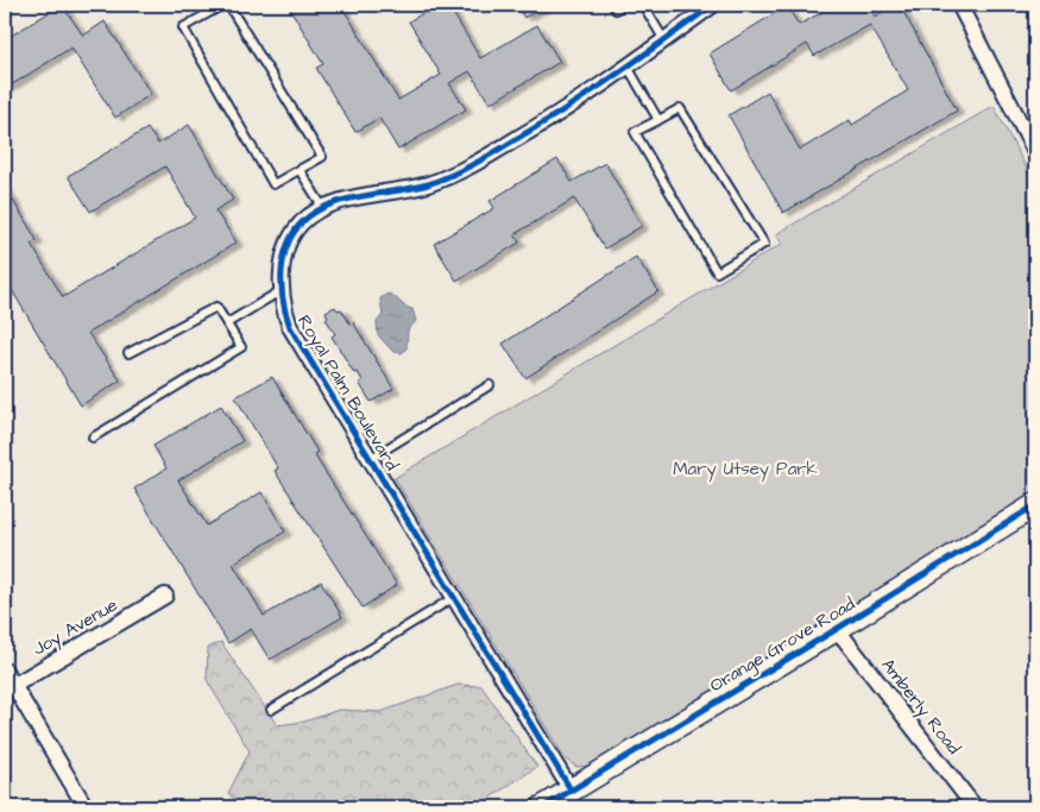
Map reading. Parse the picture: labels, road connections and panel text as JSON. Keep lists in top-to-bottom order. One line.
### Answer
{"streets":{"street":["Royal Palm Boulevard","Joy Avenue","Orange Grove Road","Amberly Road"]},"crossings":[["Royal Palm Boulevard","Orange Grove Road"],["Orange Grove Road","Amberly Road"]],"parks":["Mary Utsey Park"]}
